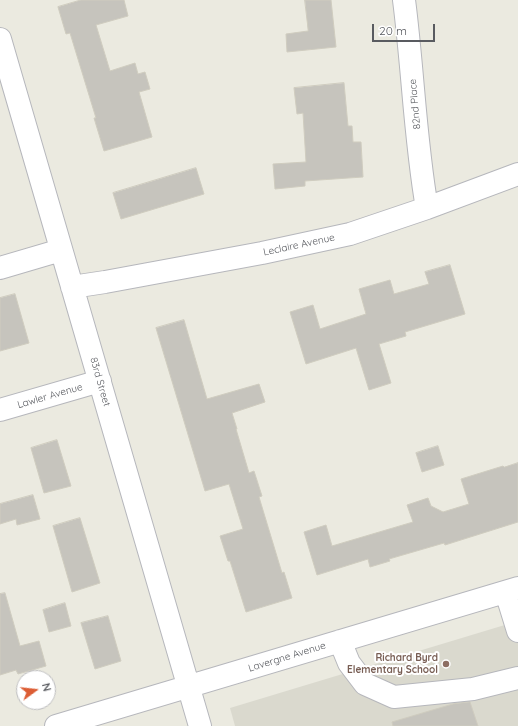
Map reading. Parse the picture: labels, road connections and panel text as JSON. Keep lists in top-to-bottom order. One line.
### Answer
{"streets":{"street":["82nd Place","Leclaire Avenue","83rd Street","Lawler Avenue","Lavergne Avenue"]},"crossings":[["82nd Place","Leclaire Avenue"],["Leclaire Avenue","83rd Street"],["83rd Street","Lawler Avenue"],["83rd Street","Lavergne Avenue"]],"places":["Richard Byrd Elementary School"],"scale_bar":"20 m","north":"right"}
